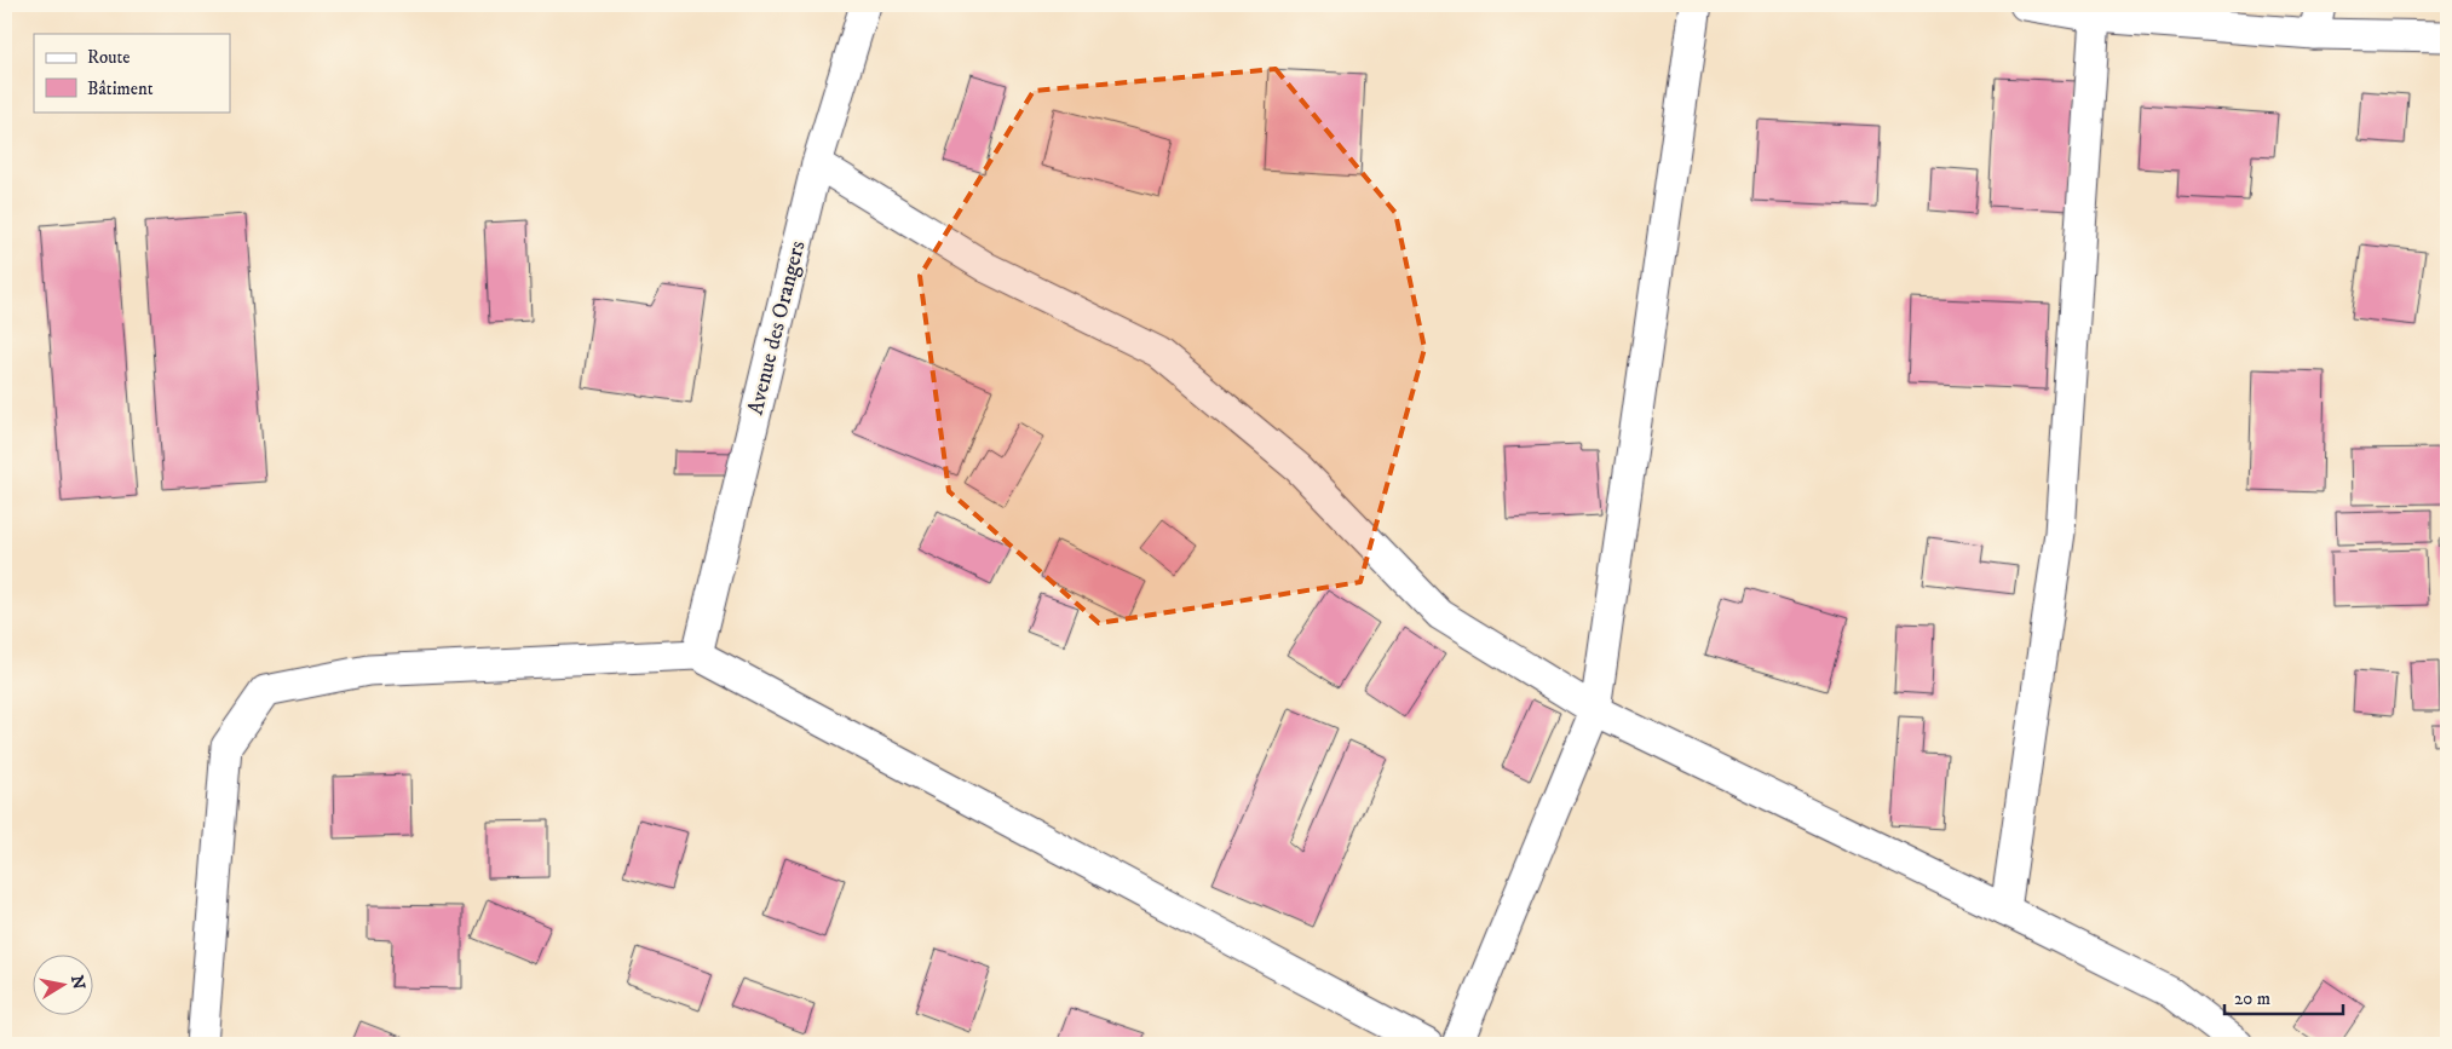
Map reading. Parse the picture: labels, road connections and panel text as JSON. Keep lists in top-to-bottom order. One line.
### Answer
{"streets":{"street":["Avenue des Orangers"]},"legend":["Route","Bâtiment"],"scale_bar":"20 m","north":"right"}
